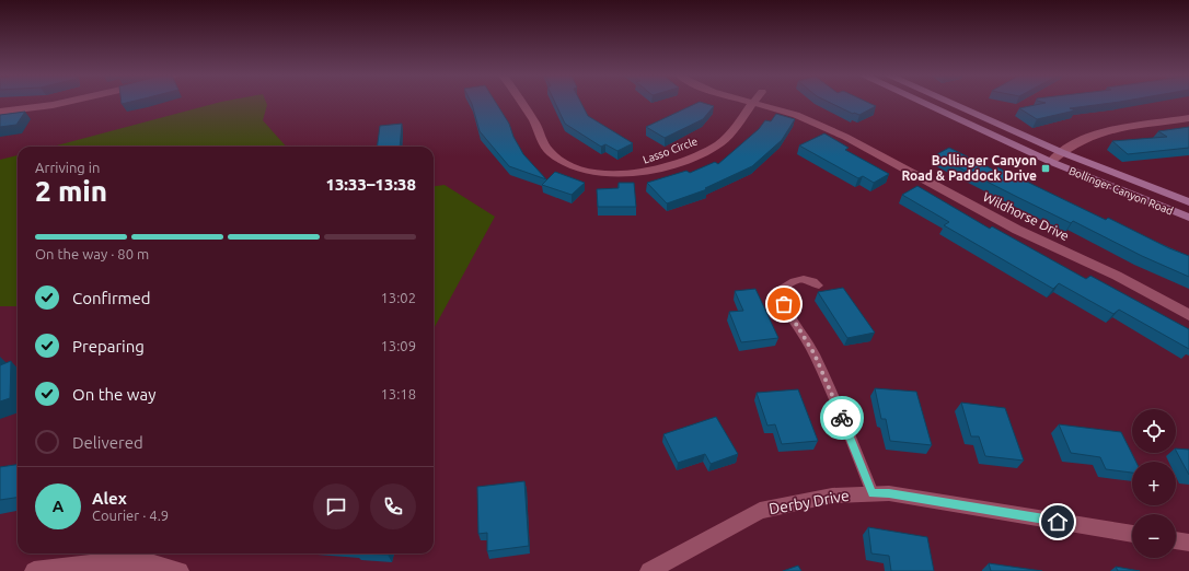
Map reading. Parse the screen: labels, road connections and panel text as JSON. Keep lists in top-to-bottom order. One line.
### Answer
{"streets":{"main road":["Bollinger Canyon Road"],"street":["Lasso Circle","Wildhorse Drive","Derby Drive"]},"crossings":[["Lasso Circle","Wildhorse Drive"]],"places":{"transit":["Bollinger Canyon Road & Paddock Drive"]},"page":{"heading":["2 min","Arriving in","13:33–13:38"],"panel":["Alex","Courier · 4.9"],"bar":"On the way · 80 m","list":[["Confirmed","13:02"],["Preparing","13:09"],["On the way","13:18"],"Delivered"],"map_buttons":["+","−"],"round":"A"}}
